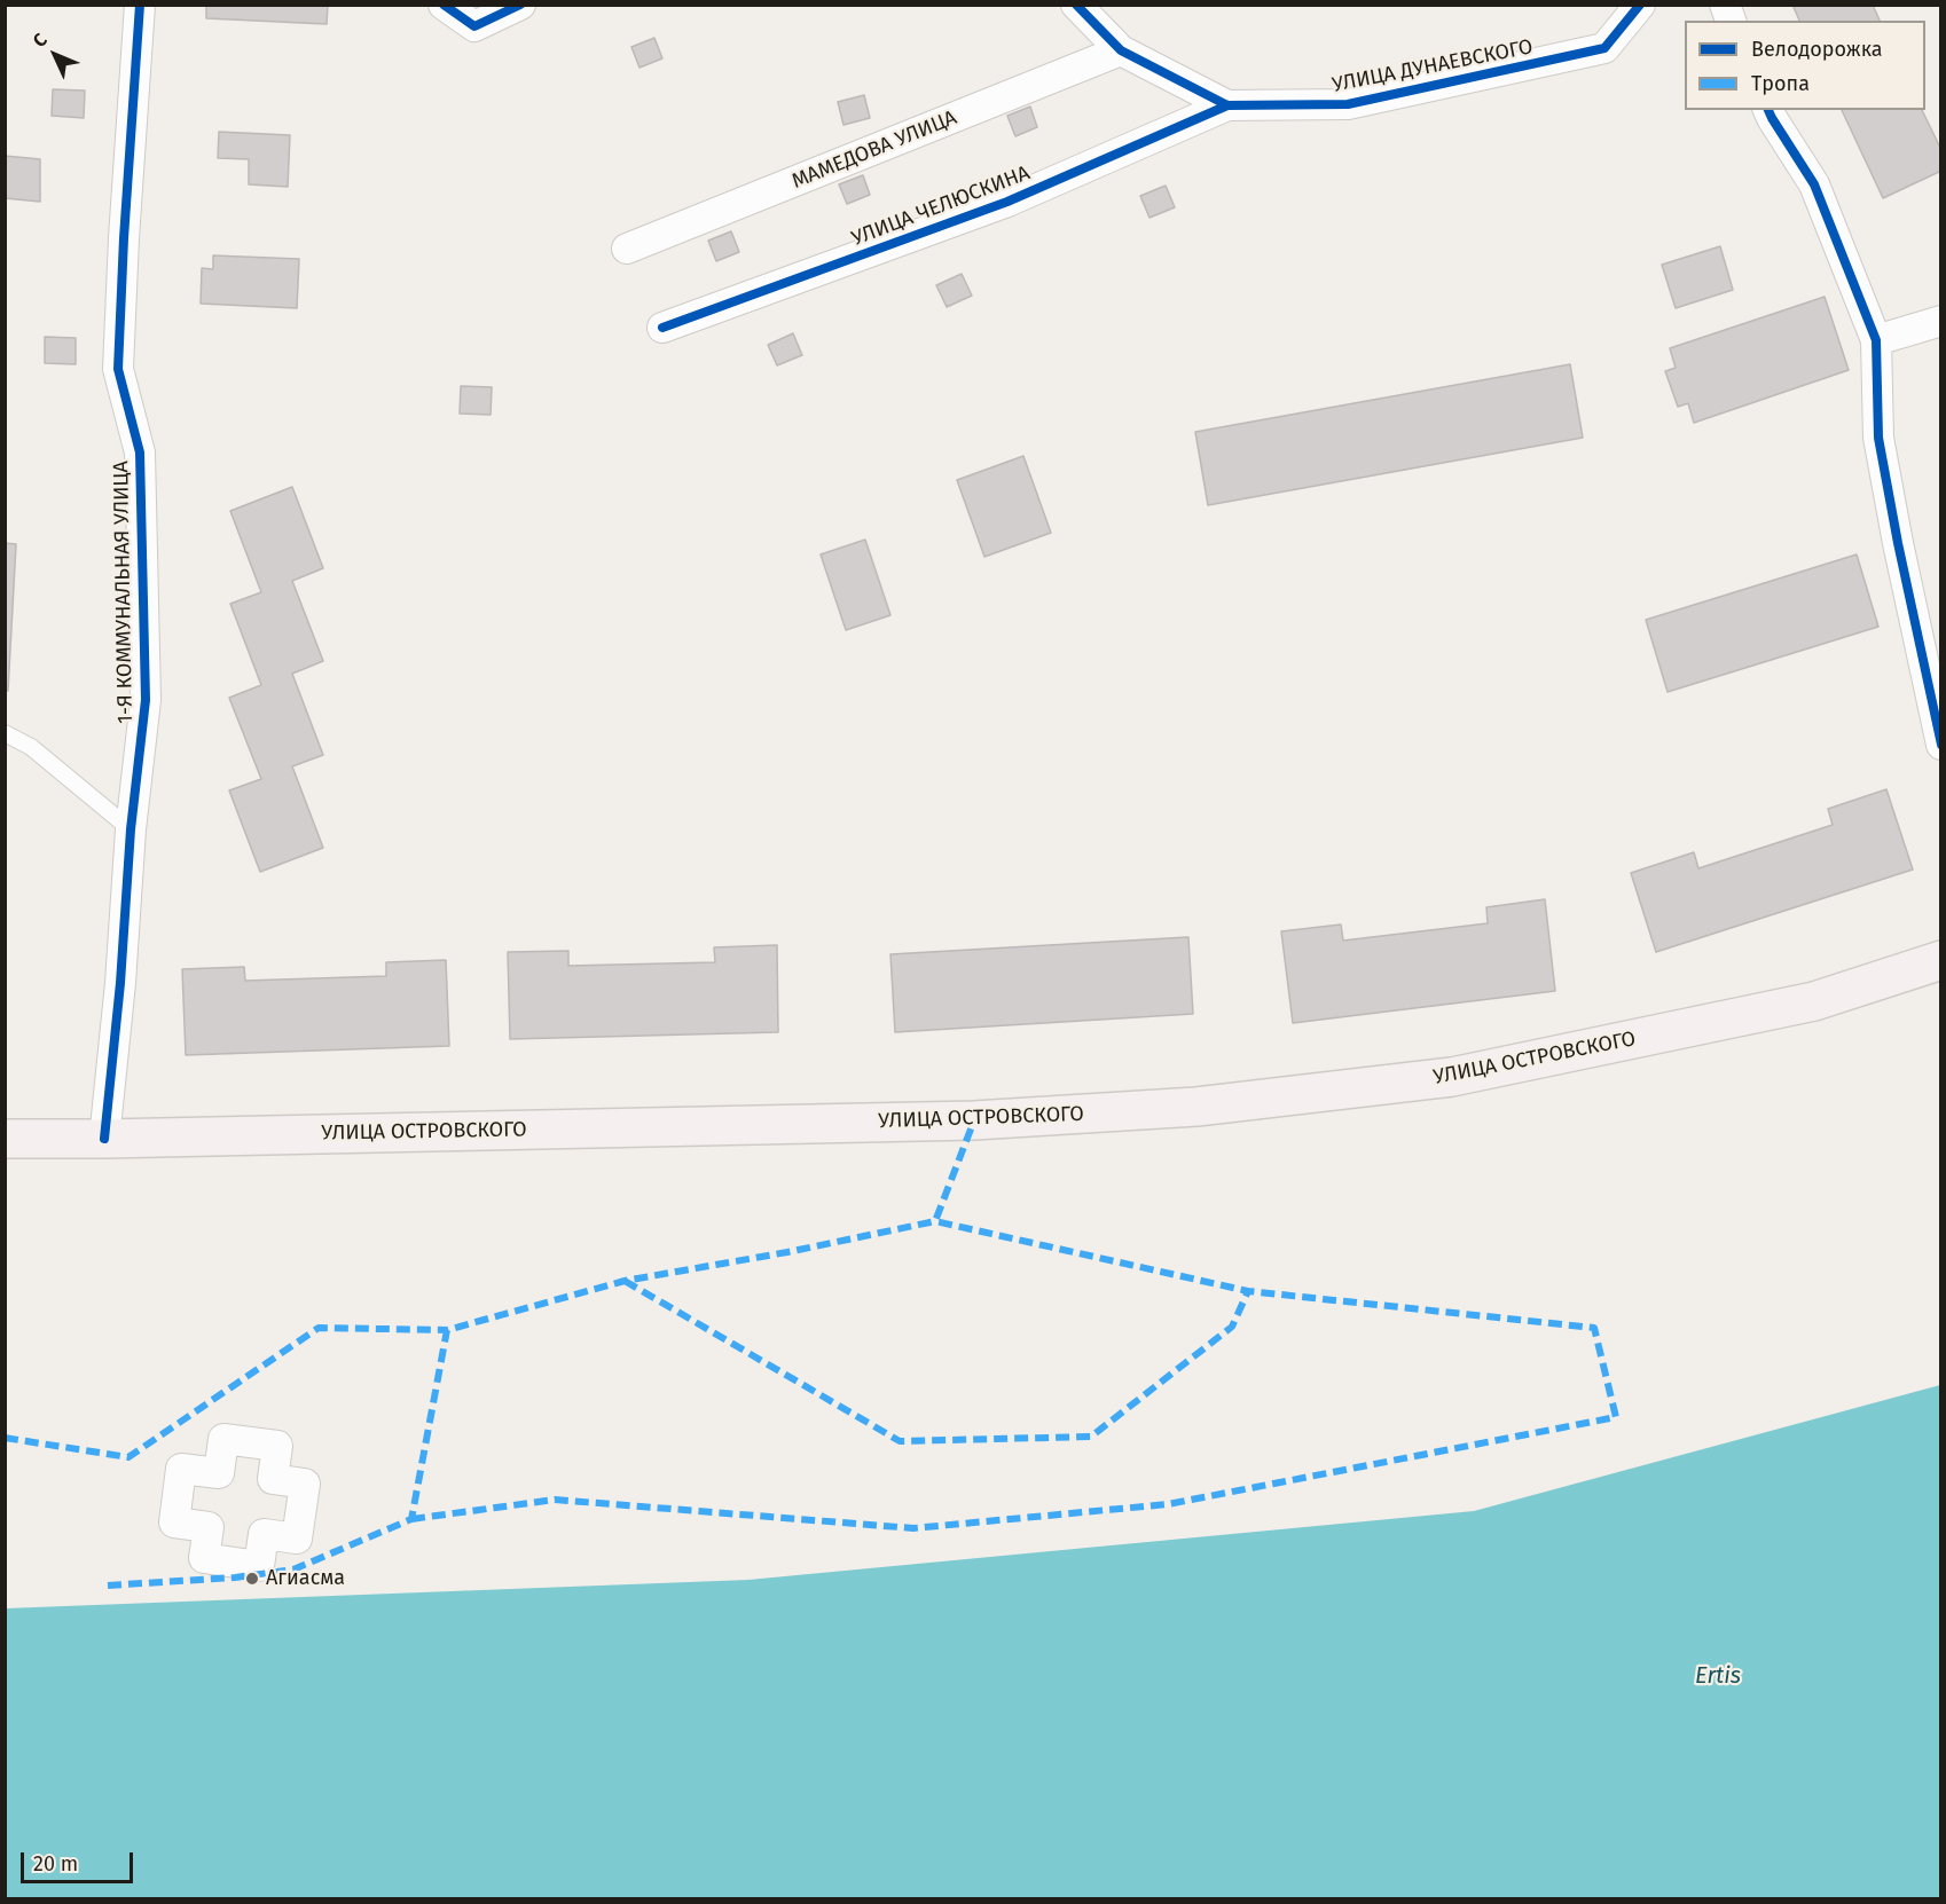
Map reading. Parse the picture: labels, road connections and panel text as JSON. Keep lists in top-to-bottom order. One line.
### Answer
{"streets":{"main road":["УЛИЦА ОСТРОВСКОГО"],"street":["УЛИЦА ДУНАЕВСКОГО","МАМЕДОВА УЛИЦА","УЛИЦА ЧЕЛЮСКИНА","1-Я КОММУНАЛЬНАЯ УЛИЦА"]},"crossings":[["УЛИЦА ДУНАЕВСКОГО","МАМЕДОВА УЛИЦА"],["УЛИЦА ДУНАЕВСКОГО","УЛИЦА ЧЕЛЮСКИНА"],["1-Я КОММУНАЛЬНАЯ УЛИЦА","УЛИЦА ОСТРОВСКОГО"]],"water":["Ertis"],"places":["Агиасма"],"legend":["Велодорожка","Тропа"],"scale_bar":"20 m","north":"top left"}
